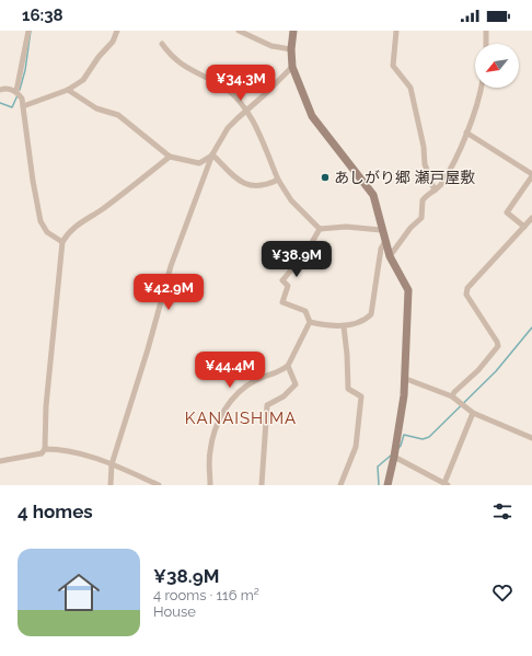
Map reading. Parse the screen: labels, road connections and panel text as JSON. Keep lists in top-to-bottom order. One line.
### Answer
{"districts":["KANAISHIMA"],"places":["あしがり郷 瀬戸屋敷"],"north":"bottom left","page":{"status":"16:38","price":["¥34.3M","¥38.9M","¥42.9M","¥44.4M"],"heading":"4 homes","list":[{"name":"¥38.9M","note":"4 rooms · 116 m² · House"}]}}
